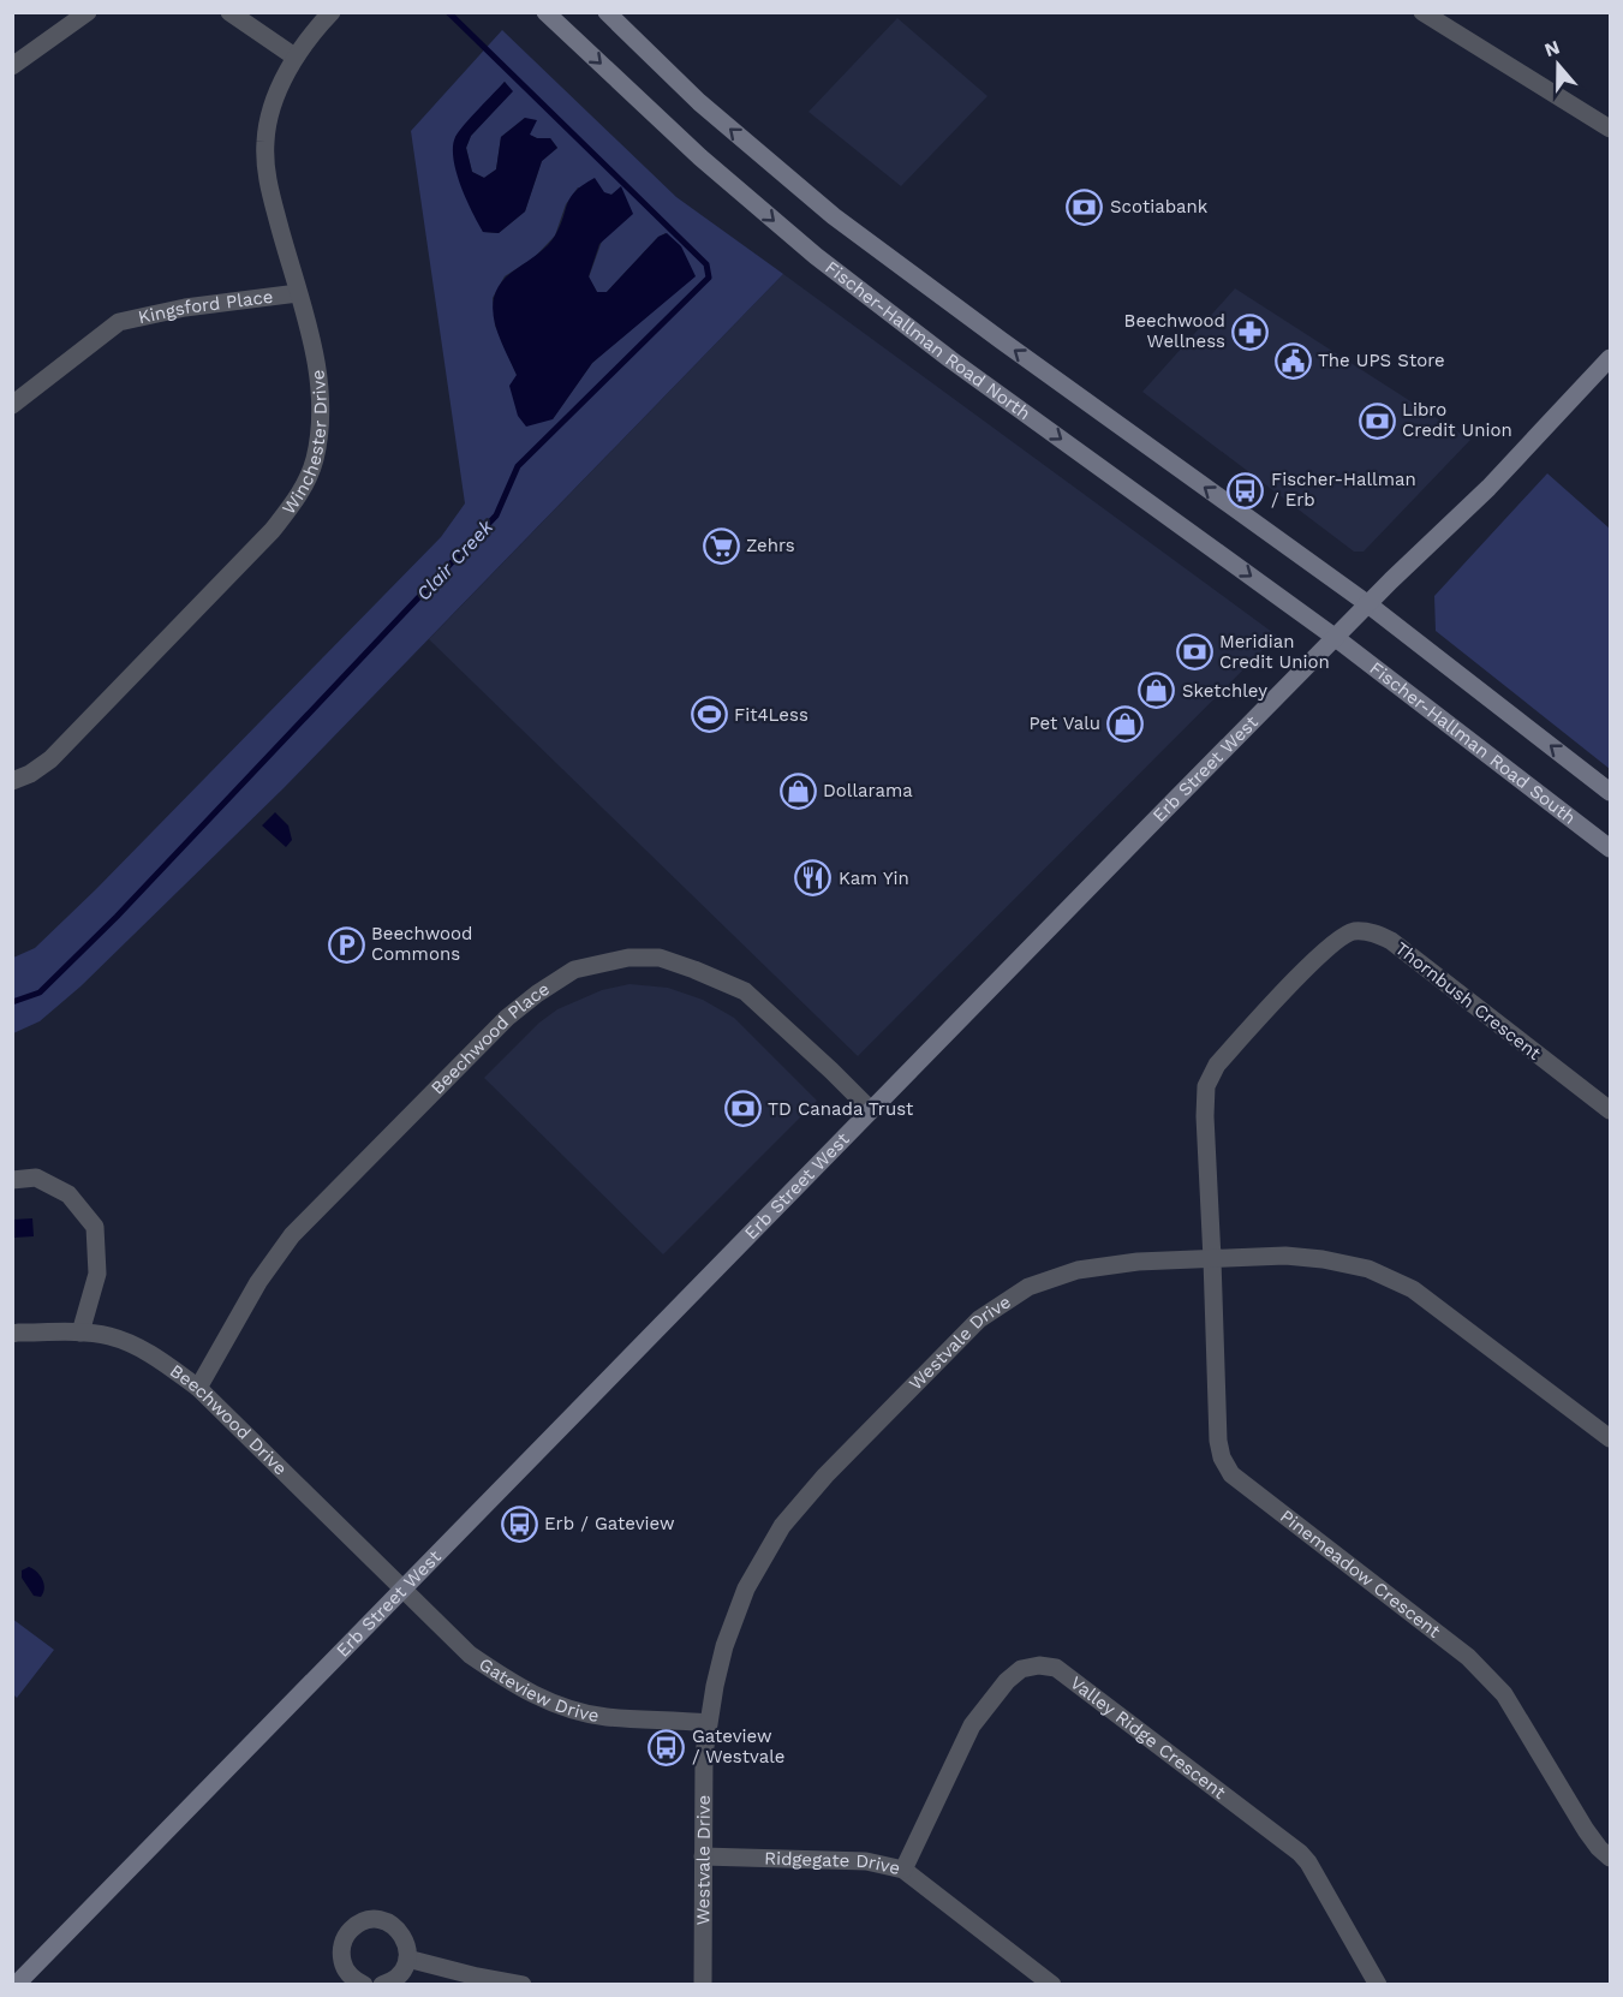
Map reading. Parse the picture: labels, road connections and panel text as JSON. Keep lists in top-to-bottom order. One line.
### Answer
{"streets":{"main road":["Fischer-Hallman Road North","Fischer-Hallman Road South","Erb Street West"],"street":["Kingsford Place","Winchester Drive","Thornbush Crescent","Beechwood Place","Westvale Drive","Beechwood Drive","Pinemeadow Crescent","Gateview Drive","Valley Ridge Crescent","Ridgegate Drive"]},"crossings":[["Kingsford Place","Winchester Drive"],["Fischer-Hallman Road North","Fischer-Hallman Road South"],["Fischer-Hallman Road North","Erb Street West"],["Fischer-Hallman Road South","Erb Street West"],["Erb Street West","Beechwood Place"],["Erb Street West","Beechwood Drive"],["Erb Street West","Gateview Drive"],["Thornbush Crescent","Westvale Drive"],["Thornbush Crescent","Pinemeadow Crescent"],["Beechwood Place","Beechwood Drive"],["Westvale Drive","Pinemeadow Crescent"],["Westvale Drive","Gateview Drive"],["Westvale Drive","Ridgegate Drive"],["Beechwood Drive","Gateview Drive"],["Valley Ridge Crescent","Ridgegate Drive"]],"water":["Clair Creek"],"places":{"bank":["Scotiabank","Libro Credit Union","Meridian Credit Union","TD Canada Trust"],"pharmacy":["Beechwood Wellness"],"public building":["The UPS Store"],"bus stop":["Fischer-Hallman / Erb","Erb / Gateview","Gateview / Westvale"],"supermarket":["Zehrs"],"shop":["Sketchley","Pet Valu","Dollarama"],"sports":["Fit4Less"],"restaurant":["Kam Yin"],"parking":["Beechwood Commons"]},"north":"top"}
